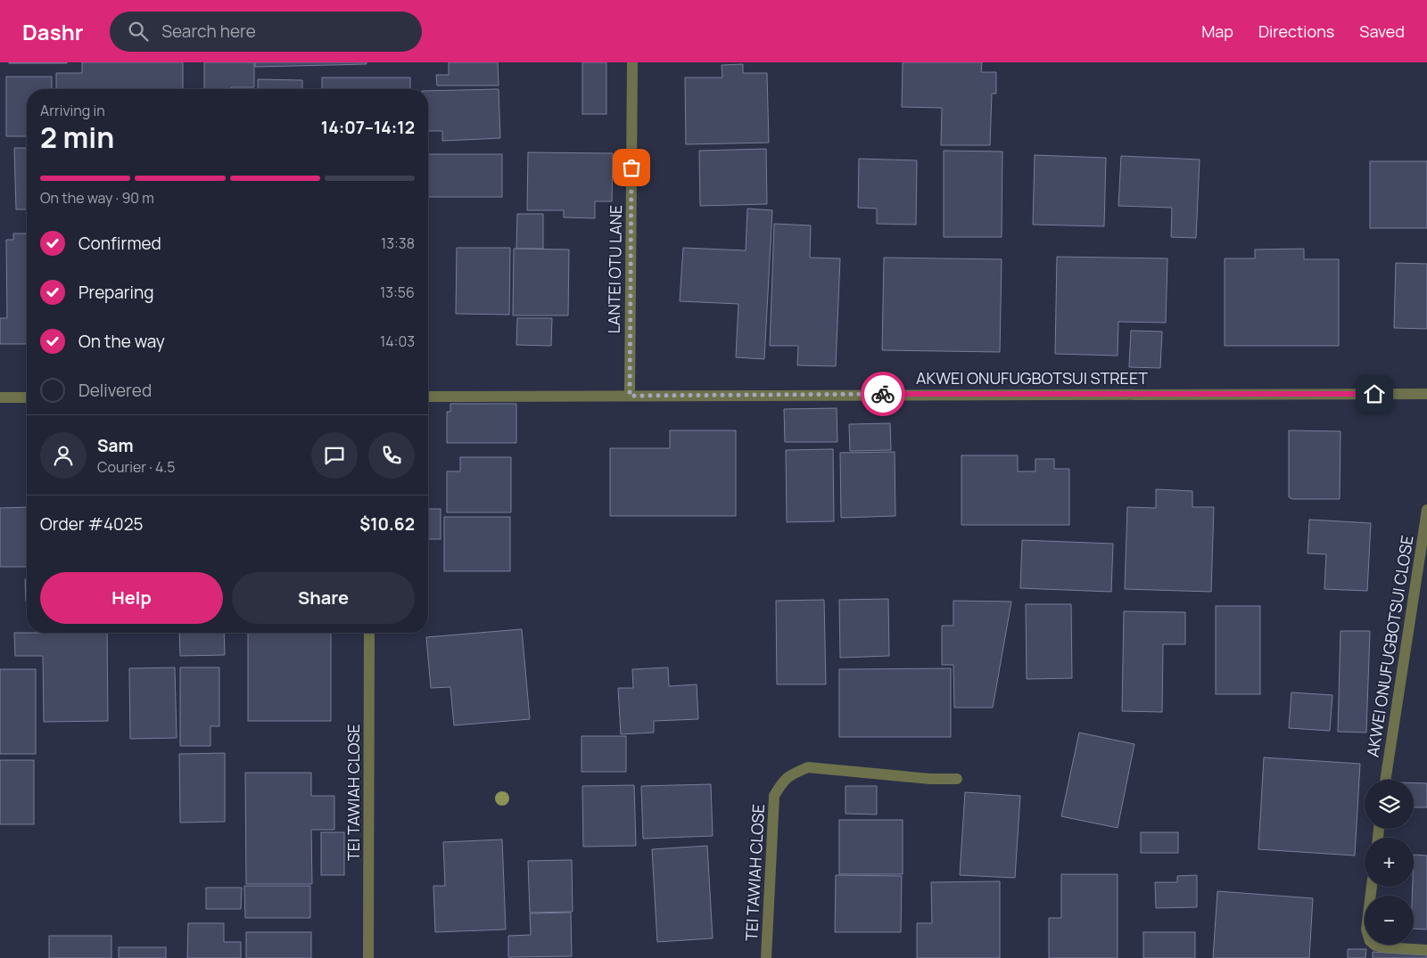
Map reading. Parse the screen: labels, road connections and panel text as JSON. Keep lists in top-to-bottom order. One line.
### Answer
{"streets":{"street":["LANTEI OTU LANE","AKWEI ONUFUGBOTSUI STREET","AKWEI ONUFUGBOTSUI CLOSE","TEI TAWIAH CLOSE"]},"crossings":[["LANTEI OTU LANE","AKWEI ONUFUGBOTSUI STREET"]],"page":{"header":"Dashr","search":"Search here","nav":["Map","Directions","Saved"],"heading":["2 min","Arriving in","14:07–14:12"],"panel":["Sam","Courier · 4.5","Order #4025","$10.62"],"bar":"On the way · 90 m","list":[["Confirmed","13:38"],["Preparing","13:56"],["On the way","14:03"],"Delivered"],"buttons":["Help","Share"],"map_buttons":["+","−"]}}
